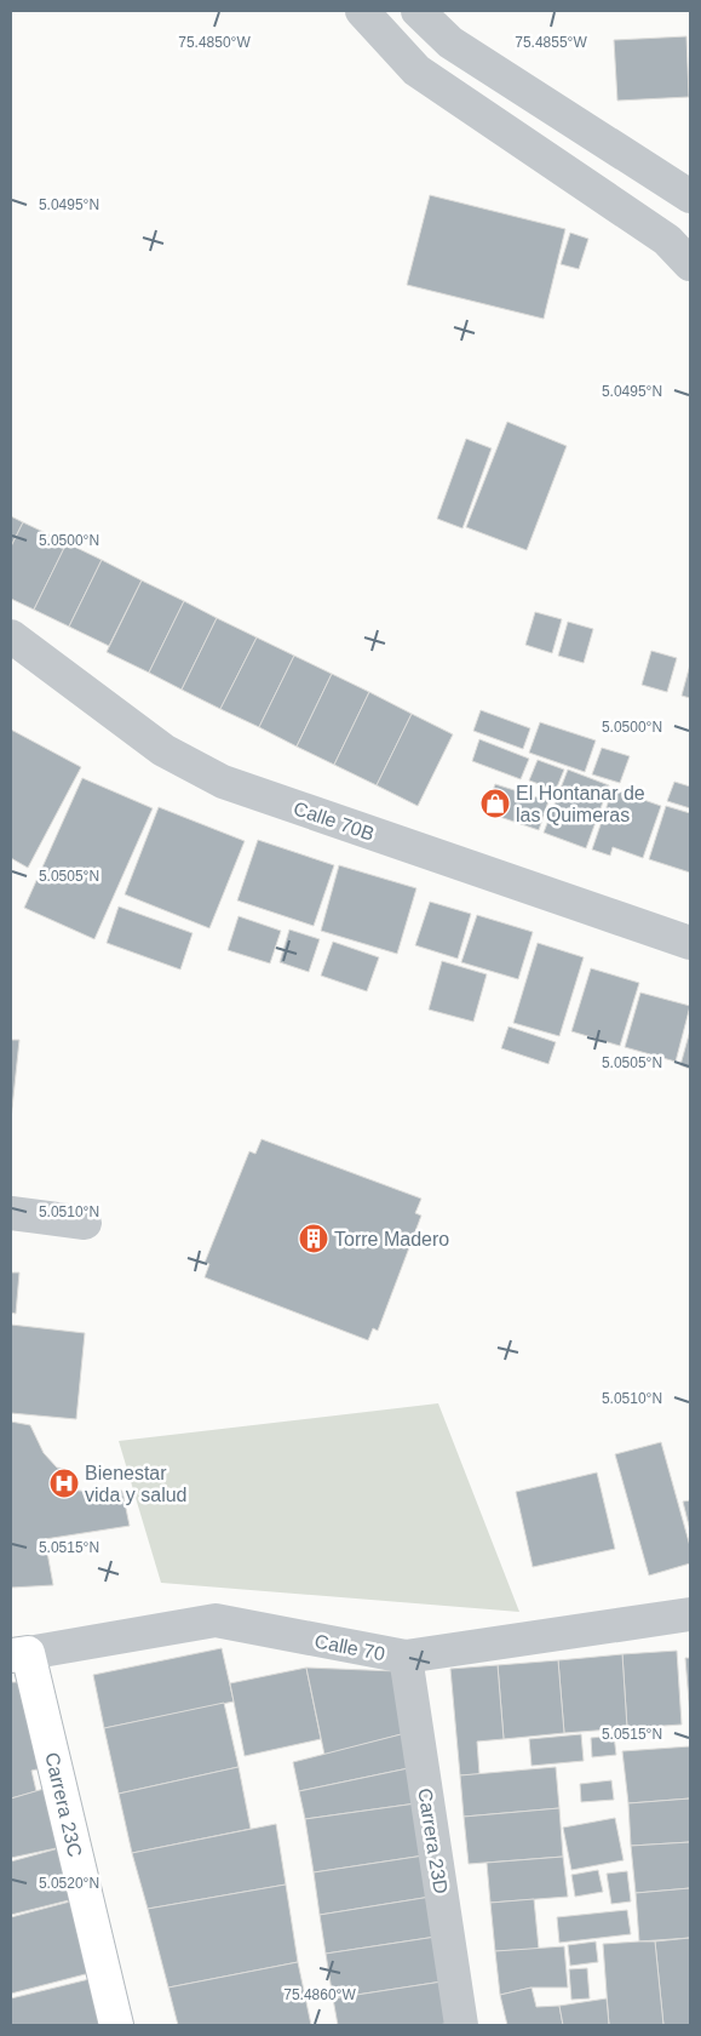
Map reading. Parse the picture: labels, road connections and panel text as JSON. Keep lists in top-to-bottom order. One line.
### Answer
{"streets":{"street":["Calle 70B","Calle 70","Carrera 23C","Carrera 23D"]},"crossings":[["Calle 70","Carrera 23C"],["Calle 70","Carrera 23D"]],"places":{"shop":["El Hontanar de las Quimeras"],"building":["Torre Madero"],"hospital":["Bienestar vida y salud"]},"coordinates":["75.4850°W","75.4855°W","5.0495°N","5.0500°N","5.0505°N","5.0510°N","5.0515°N","5.0520°N","75.4860°W"]}
